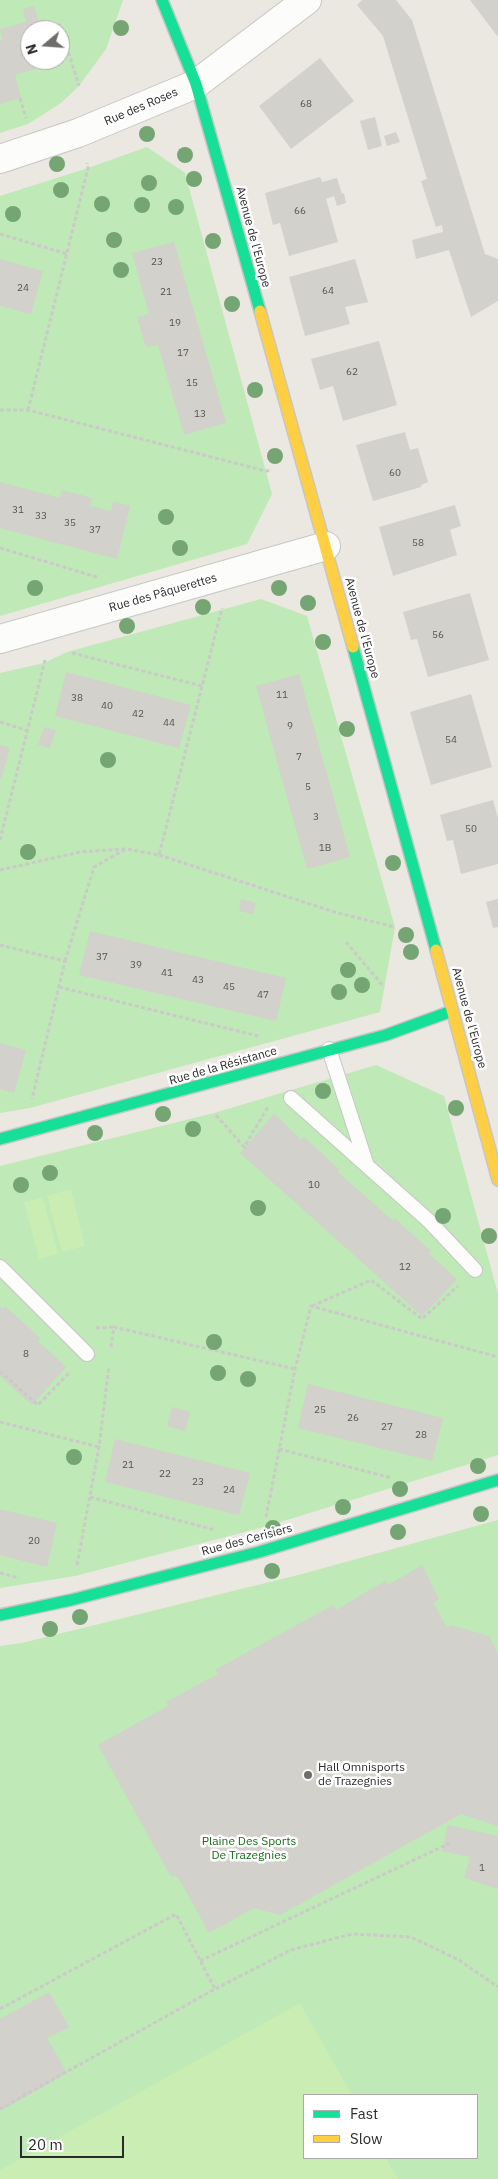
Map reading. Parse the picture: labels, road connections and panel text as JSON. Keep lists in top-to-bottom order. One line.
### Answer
{"streets":{"street":["Rue des Roses","Avenue de l'Europe","Rue des Pâquerettes","Rue de la Résistance","Rue des Cerisiers"]},"crossings":[["Rue des Roses","Avenue de l'Europe"],["Avenue de l'Europe","Rue des Pâquerettes"],["Avenue de l'Europe","Rue de la Résistance"]],"parks":["Plaine Des Sports De Trazegnies"],"places":["Hall Omnisports de Trazegnies"],"house_numbers":["68","66","23","24","64","21","19","17","62","15","13","60","31","33","35","37","58","56","11","38","40","42","44","9","54","7","5","3","50","1B","37","39","41","43","45","47","10","12","8","25","26","27","28","21","22","23","24","20","1"],"legend":["Fast","Slow"],"scale_bar":"20 m","north":"left"}
